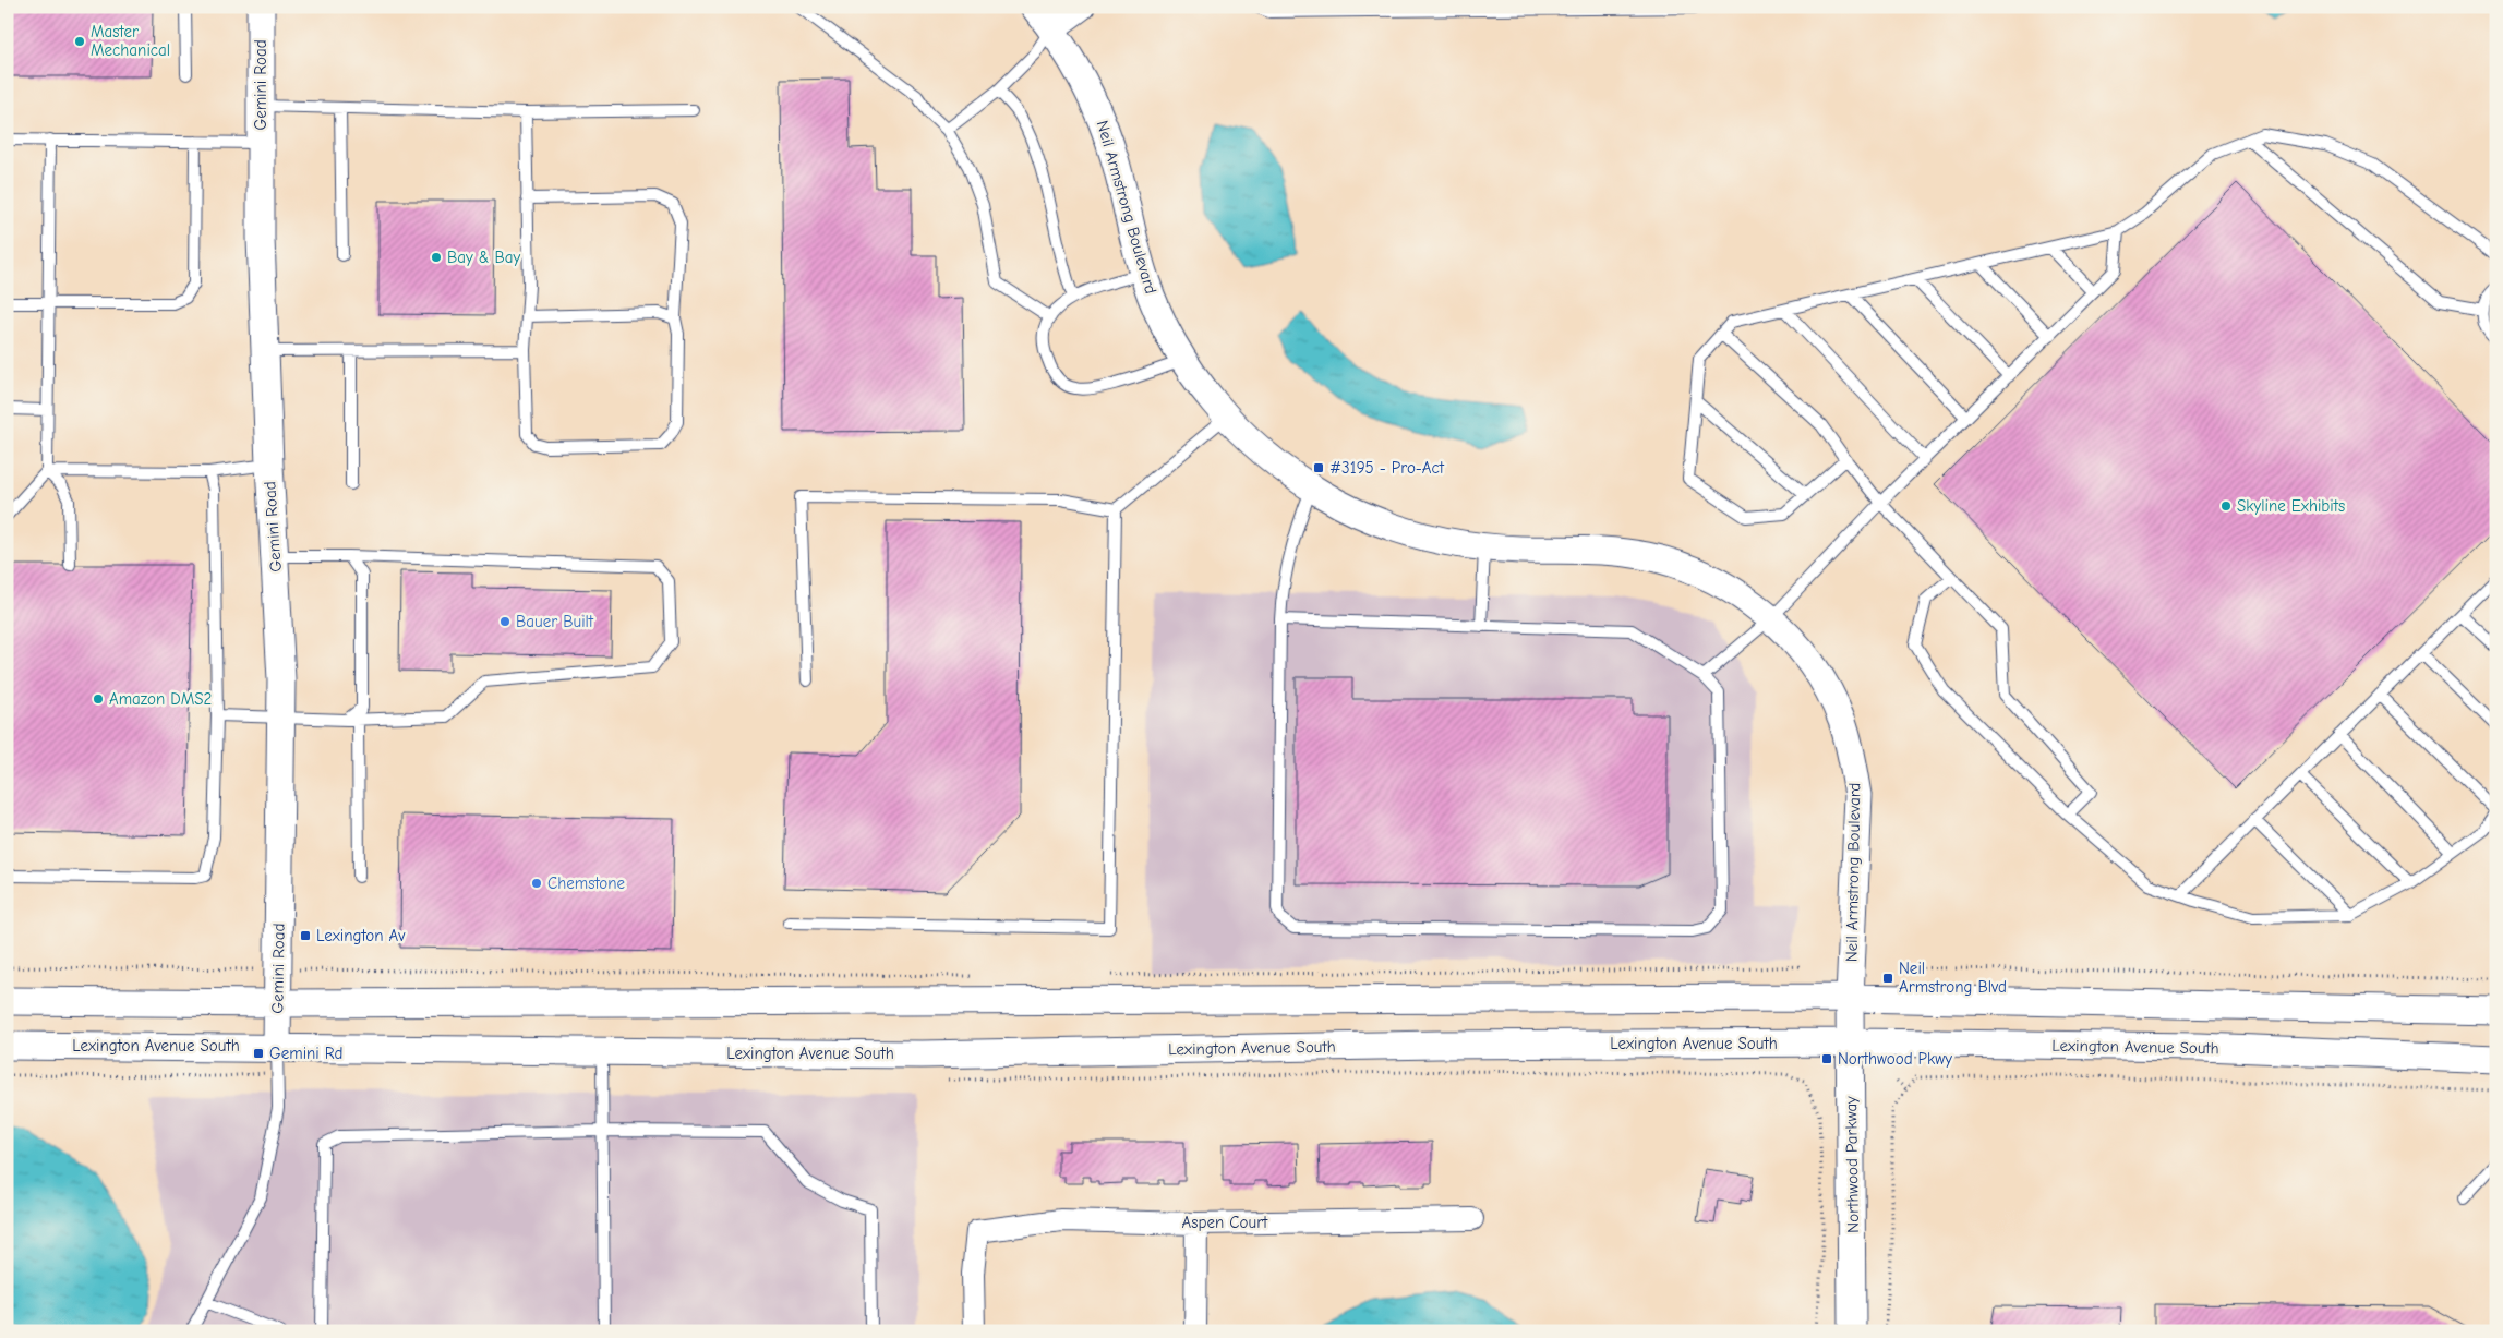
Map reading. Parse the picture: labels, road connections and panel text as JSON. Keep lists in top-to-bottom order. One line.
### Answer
{"streets":{"street":["Gemini Road","Neil Armstrong Boulevard","Lexington Avenue South","Northwood Parkway","Aspen Court"]},"crossings":[["Gemini Road","Lexington Avenue South"],["Neil Armstrong Boulevard","Northwood Parkway"],["Lexington Avenue South","Northwood Parkway"]],"places":{"other":["Master Mechanical","Bay & Bay","Skyline Exhibits","Bauer Built","Amazon DMS2","Chemstone"],"transit":["#3195 - Pro-Act","Lexington Av","Neil Armstrong Blvd","Gemini Rd","Northwood Pkwy"]}}
